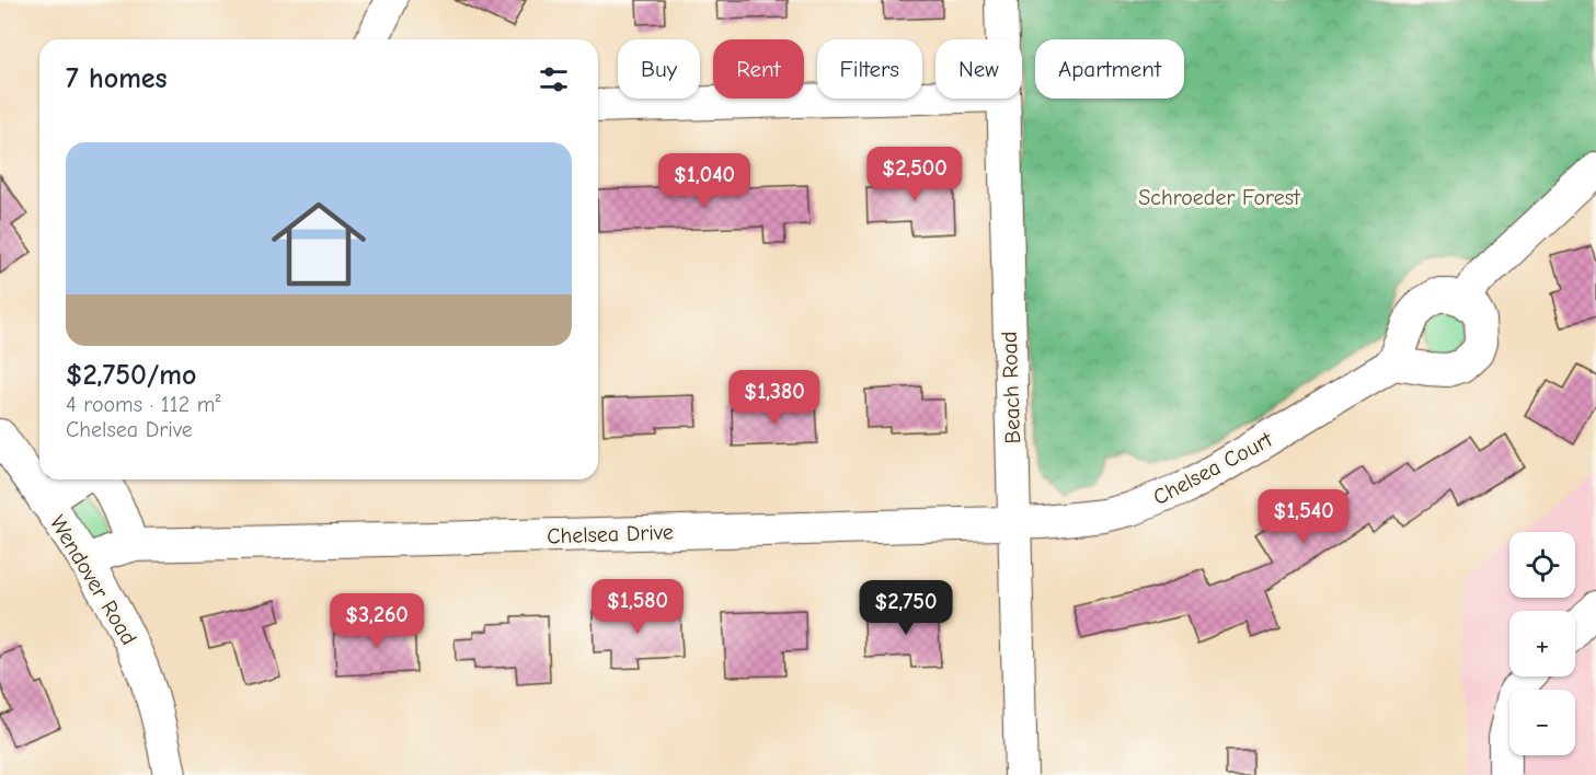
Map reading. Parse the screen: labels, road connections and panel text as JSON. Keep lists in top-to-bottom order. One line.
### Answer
{"streets":{"street":["Beach Road","Chelsea Court","Chelsea Drive","Wendover Road"]},"crossings":[["Beach Road","Chelsea Court"],["Beach Road","Chelsea Drive"],["Chelsea Court","Chelsea Drive"],["Chelsea Drive","Wendover Road"]],"parks":["Schroeder Forest"],"page":{"chip":["Buy","Rent","Filters","New","Apartment"],"heading":"7 homes","list":[{"name":"$2,750/mo","note":"4 rooms · 112 m² · Chelsea Drive"}],"price":["$2,500","$1,040","$1,380","$1,540","$1,580","$2,750","$3,260"],"map_buttons":["+","−"]}}
